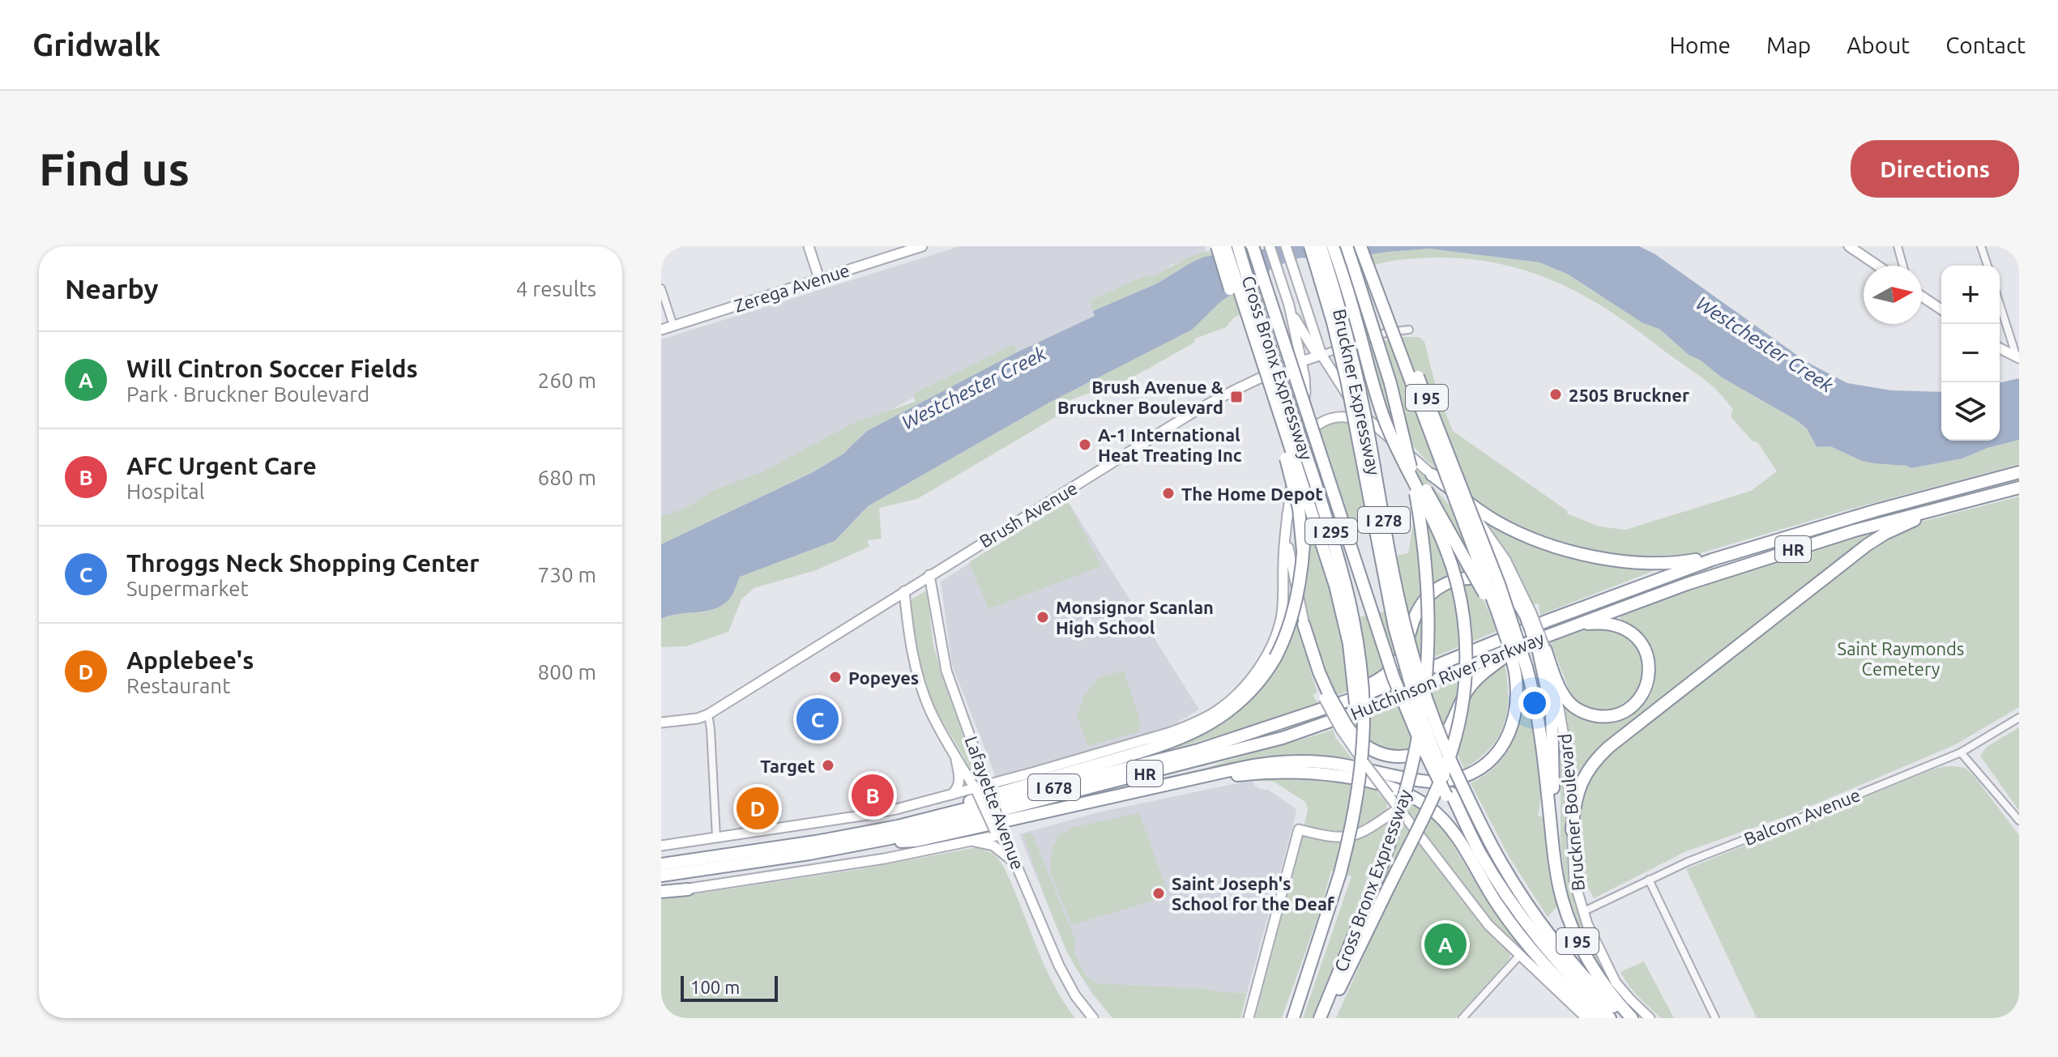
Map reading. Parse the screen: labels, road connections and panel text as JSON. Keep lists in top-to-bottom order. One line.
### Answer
{"streets":{"highway":["Cross Bronx Expressway","Bruckner Expressway","I 95","I 278","I 295","HR","Hutchinson River Parkway","I 678"],"street":["Zerega Avenue","Brush Avenue","Lafayette Avenue","Bruckner Boulevard","Balcom Avenue"]},"crossings":[["Bruckner Expressway","I 95"],["Brush Avenue","Lafayette Avenue"],["Hutchinson River Parkway","I 678"],["Bruckner Boulevard","Balcom Avenue"]],"water":["Westchester Creek"],"parks":["Saint Raymonds Cemetery"],"places":{"other":["2505 Bruckner","A-1 International Heat Treating Inc","The Home Depot","Monsignor Scanlan High School","Popeyes","Target","Saint Joseph's School for the Deaf"],"transit":["Brush Avenue & Bruckner Boulevard"]},"scale_bar":"100 m","north":"right","page":{"header":"Gridwalk","nav":["Home","Map","About","Contact"],"buttons":"Directions","title":"Find us","heading":["Nearby","4 results"],"map_buttons":["+","−"],"list":[{"mark":"A","name":"Will Cintron Soccer Fields","note":"Park · Bruckner Boulevard","value":"260 m"},{"mark":"B","name":"AFC Urgent Care","note":"Hospital","value":"680 m"},{"mark":"C","name":"Throggs Neck Shopping Center","note":"Supermarket","value":"730 m"},{"mark":"D","name":"Applebee's","note":"Restaurant","value":"800 m"}],"pins":["C","B","D","A"],"scale":"100 m"}}
